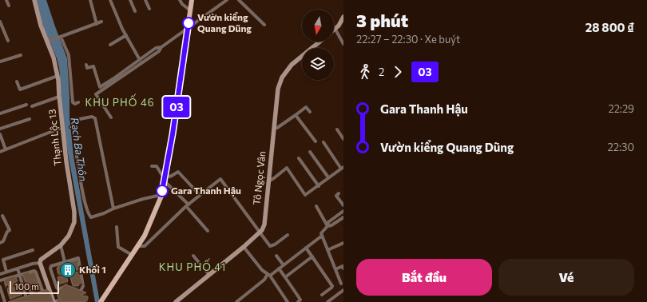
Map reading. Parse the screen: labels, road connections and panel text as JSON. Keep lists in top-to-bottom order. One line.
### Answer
{"streets":{"street":["Thạnh Lộc 13","Tô Ngọc Vân"]},"districts":["KHU PHỐ 46","KHU PHỐ 41"],"water":["Rạch Ba Thôn"],"places":{"other":["Vườn kiểng Quang Dũng","Gara Thanh Hậu"],"building":["Khối 1"]},"lines":["bus line 03"],"scale_bar":"100 m","north":"bottom","page":{"on_map":"03","heading":["3 phút","22:27 – 22:30 · Xe buýt","28 800 ₫"],"legs":["2","03"],"list":[{"name":"Gara Thanh Hậu","value":"22:29"},{"name":"Vườn kiểng Quang Dũng","value":"22:30"}],"buttons":["Bắt đầu","Vé"],"scale":"100 m"}}
